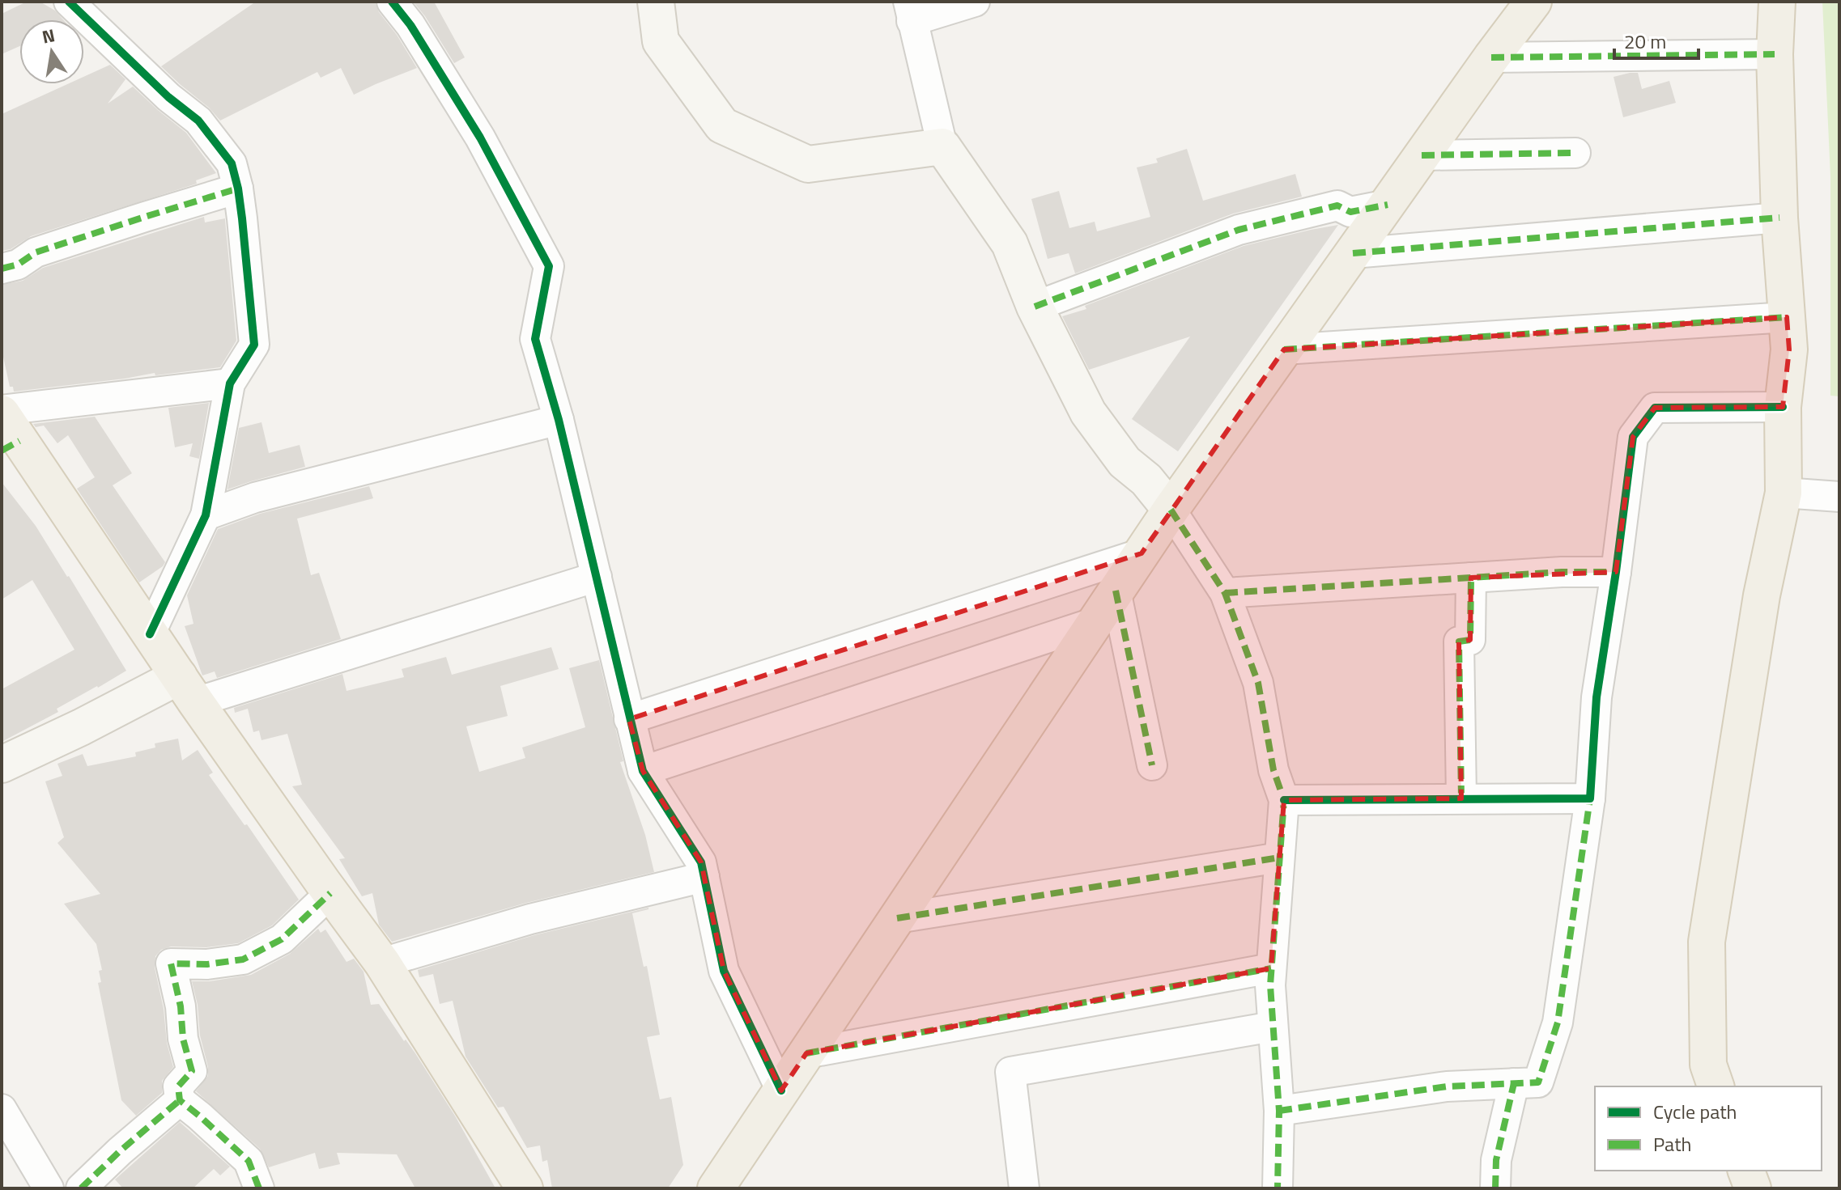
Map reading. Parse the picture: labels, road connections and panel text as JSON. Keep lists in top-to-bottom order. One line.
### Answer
{"legend":["Cycle path","Path"],"scale_bar":"20 m","north":"top"}
